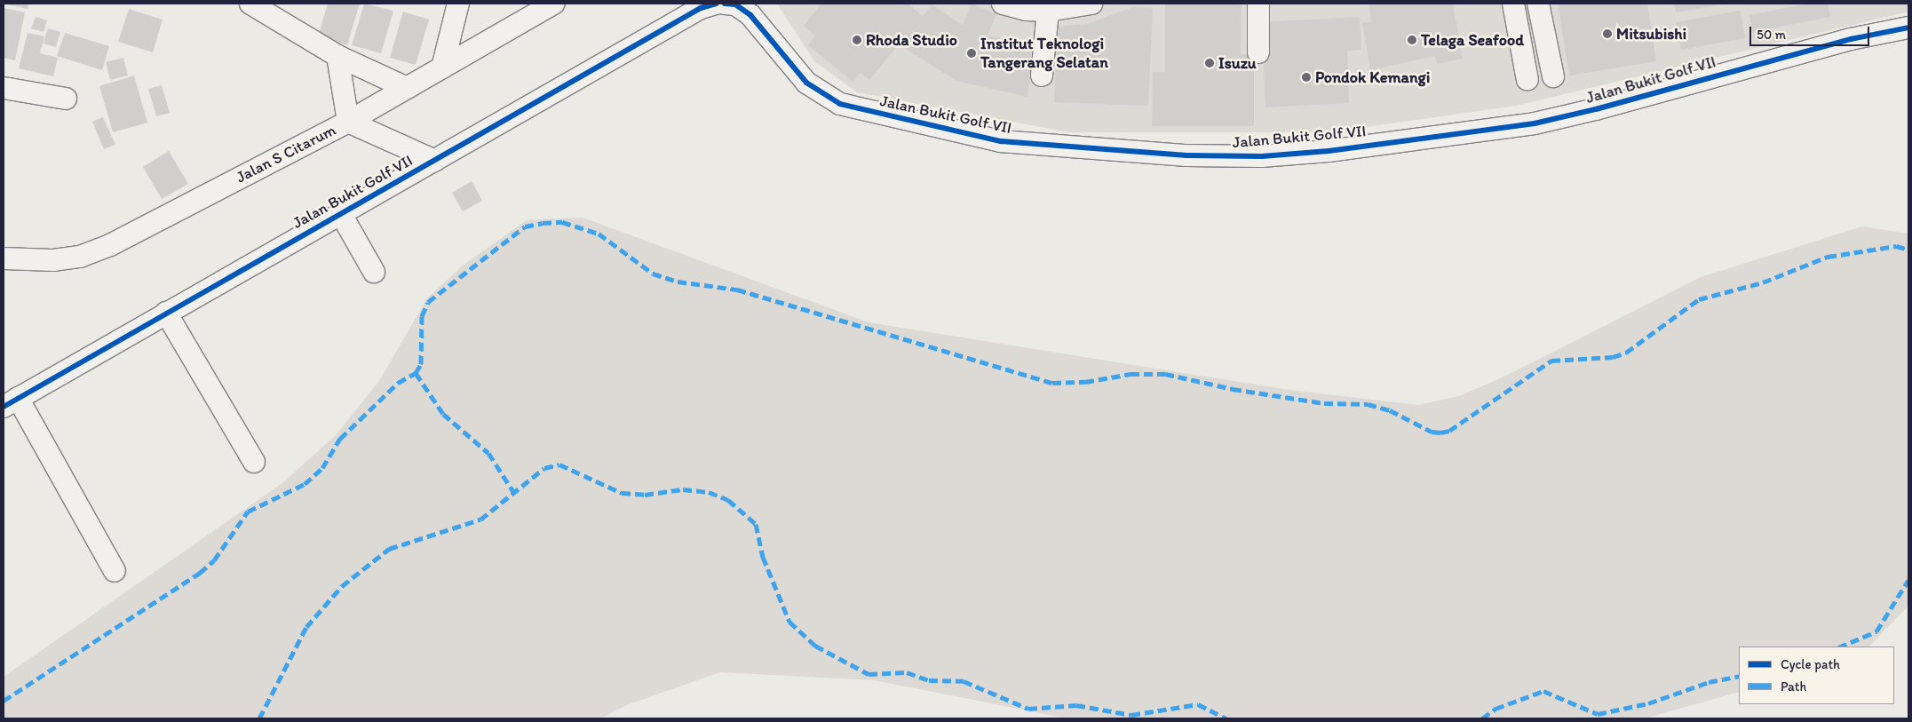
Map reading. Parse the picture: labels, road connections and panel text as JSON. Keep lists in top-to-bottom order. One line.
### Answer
{"streets":{"street":["Jalan Bukit Golf VII","Jalan S Citarum"]},"places":["Mitsubishi","Rhoda Studio","Telaga Seafood","Institut Teknologi Tangerang Selatan","Isuzu","Pondok Kemangi"],"legend":["Cycle path","Path"],"scale_bar":"50 m"}
